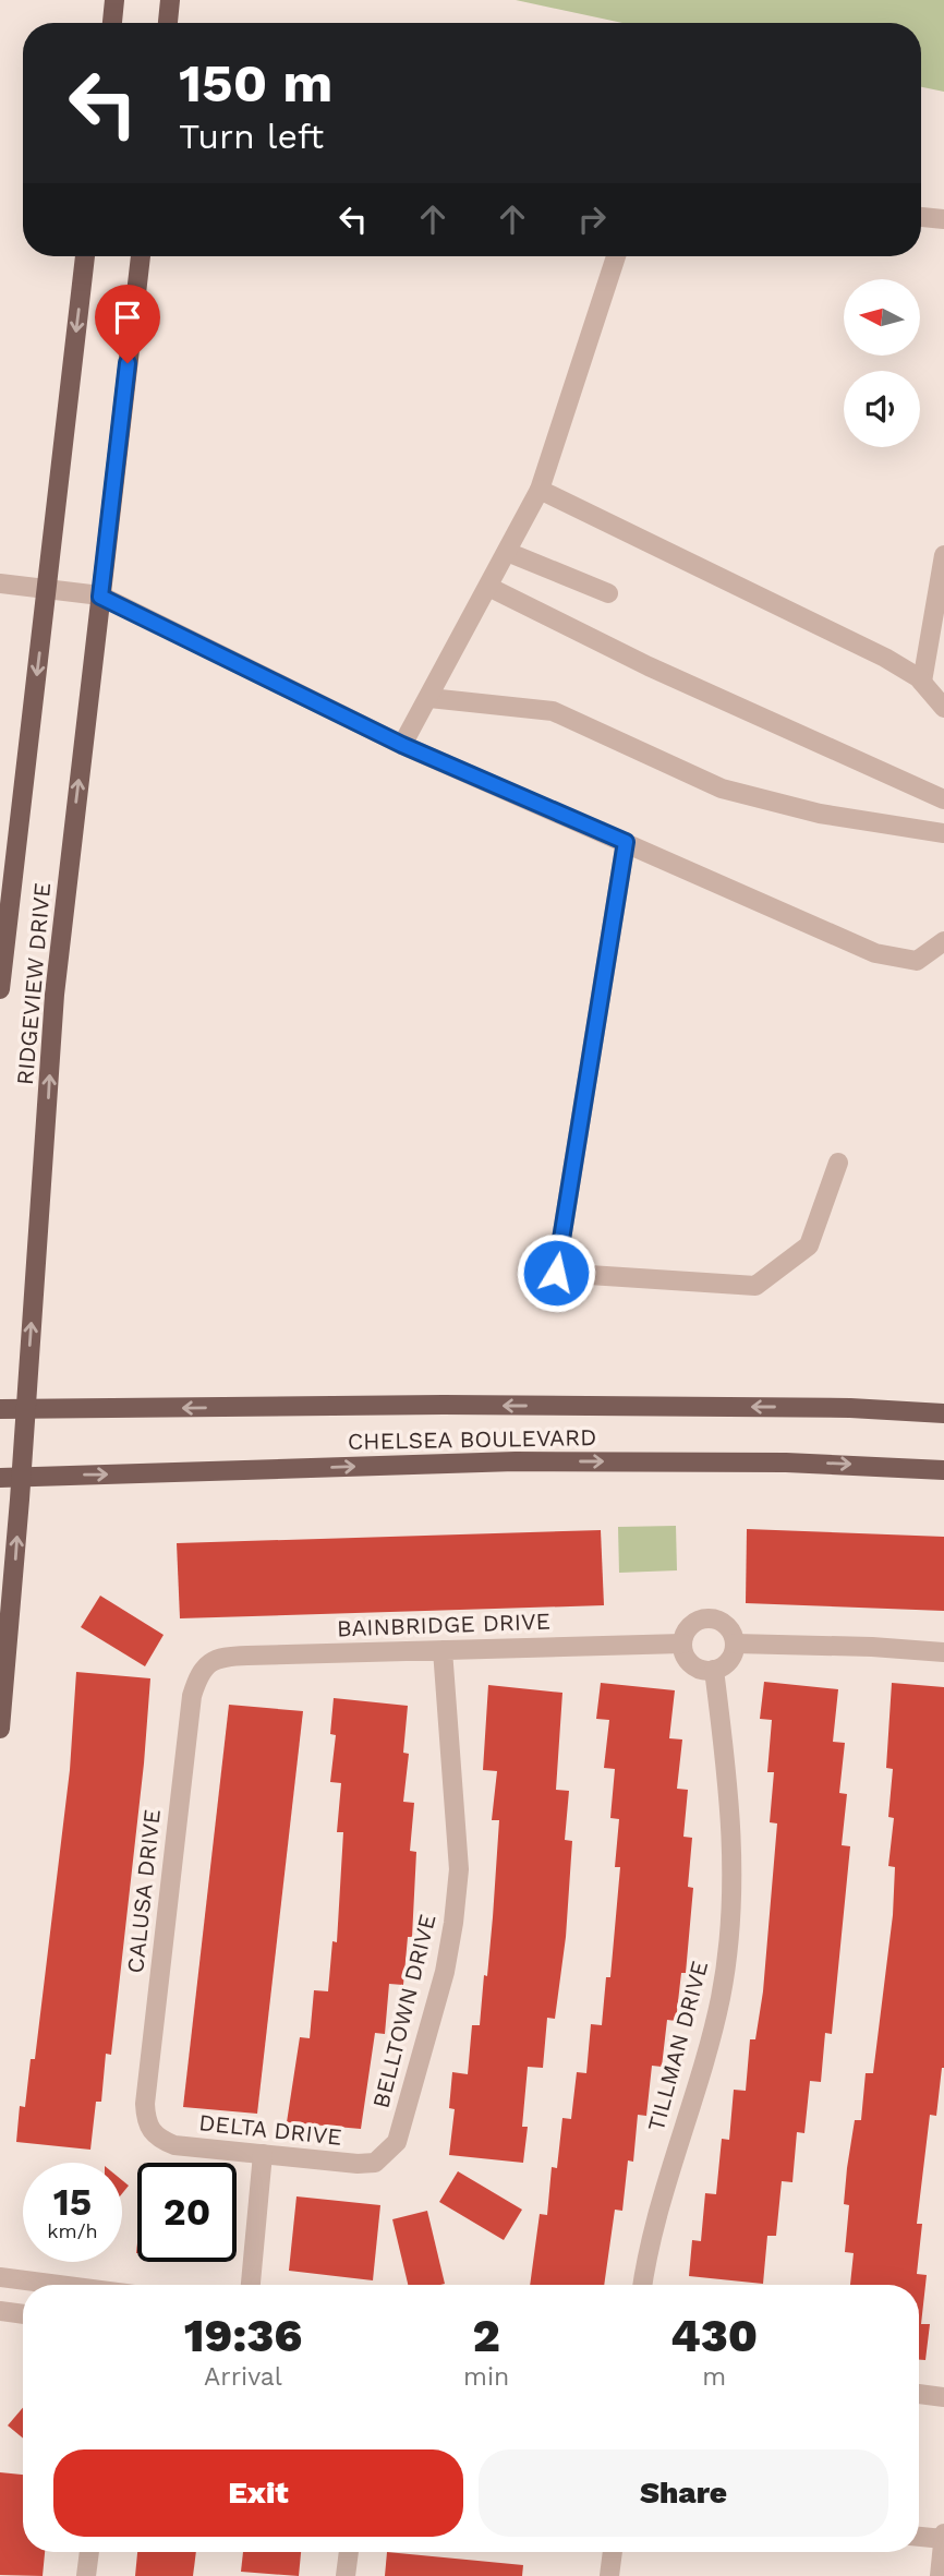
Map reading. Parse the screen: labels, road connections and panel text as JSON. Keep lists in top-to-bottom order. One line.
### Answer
{"streets":{"main road":["RIDGEVIEW DRIVE","CHELSEA BOULEVARD"],"street":["BAINBRIDGE DRIVE","CALUSA DRIVE","BELLTOWN DRIVE","TILLMAN DRIVE","DELTA DRIVE"]},"crossings":[["RIDGEVIEW DRIVE","CHELSEA BOULEVARD"],["BAINBRIDGE DRIVE","CALUSA DRIVE"],["BAINBRIDGE DRIVE","BELLTOWN DRIVE"],["BAINBRIDGE DRIVE","TILLMAN DRIVE"],["CALUSA DRIVE","DELTA DRIVE"],["BELLTOWN DRIVE","DELTA DRIVE"]],"north":"left","page":{"turn":["150 m","Turn left"],"speed":"15 km/h","limit":"20","eta":["19:36","Arrival","2","min","430","m"],"buttons":["Exit","Share"]}}
